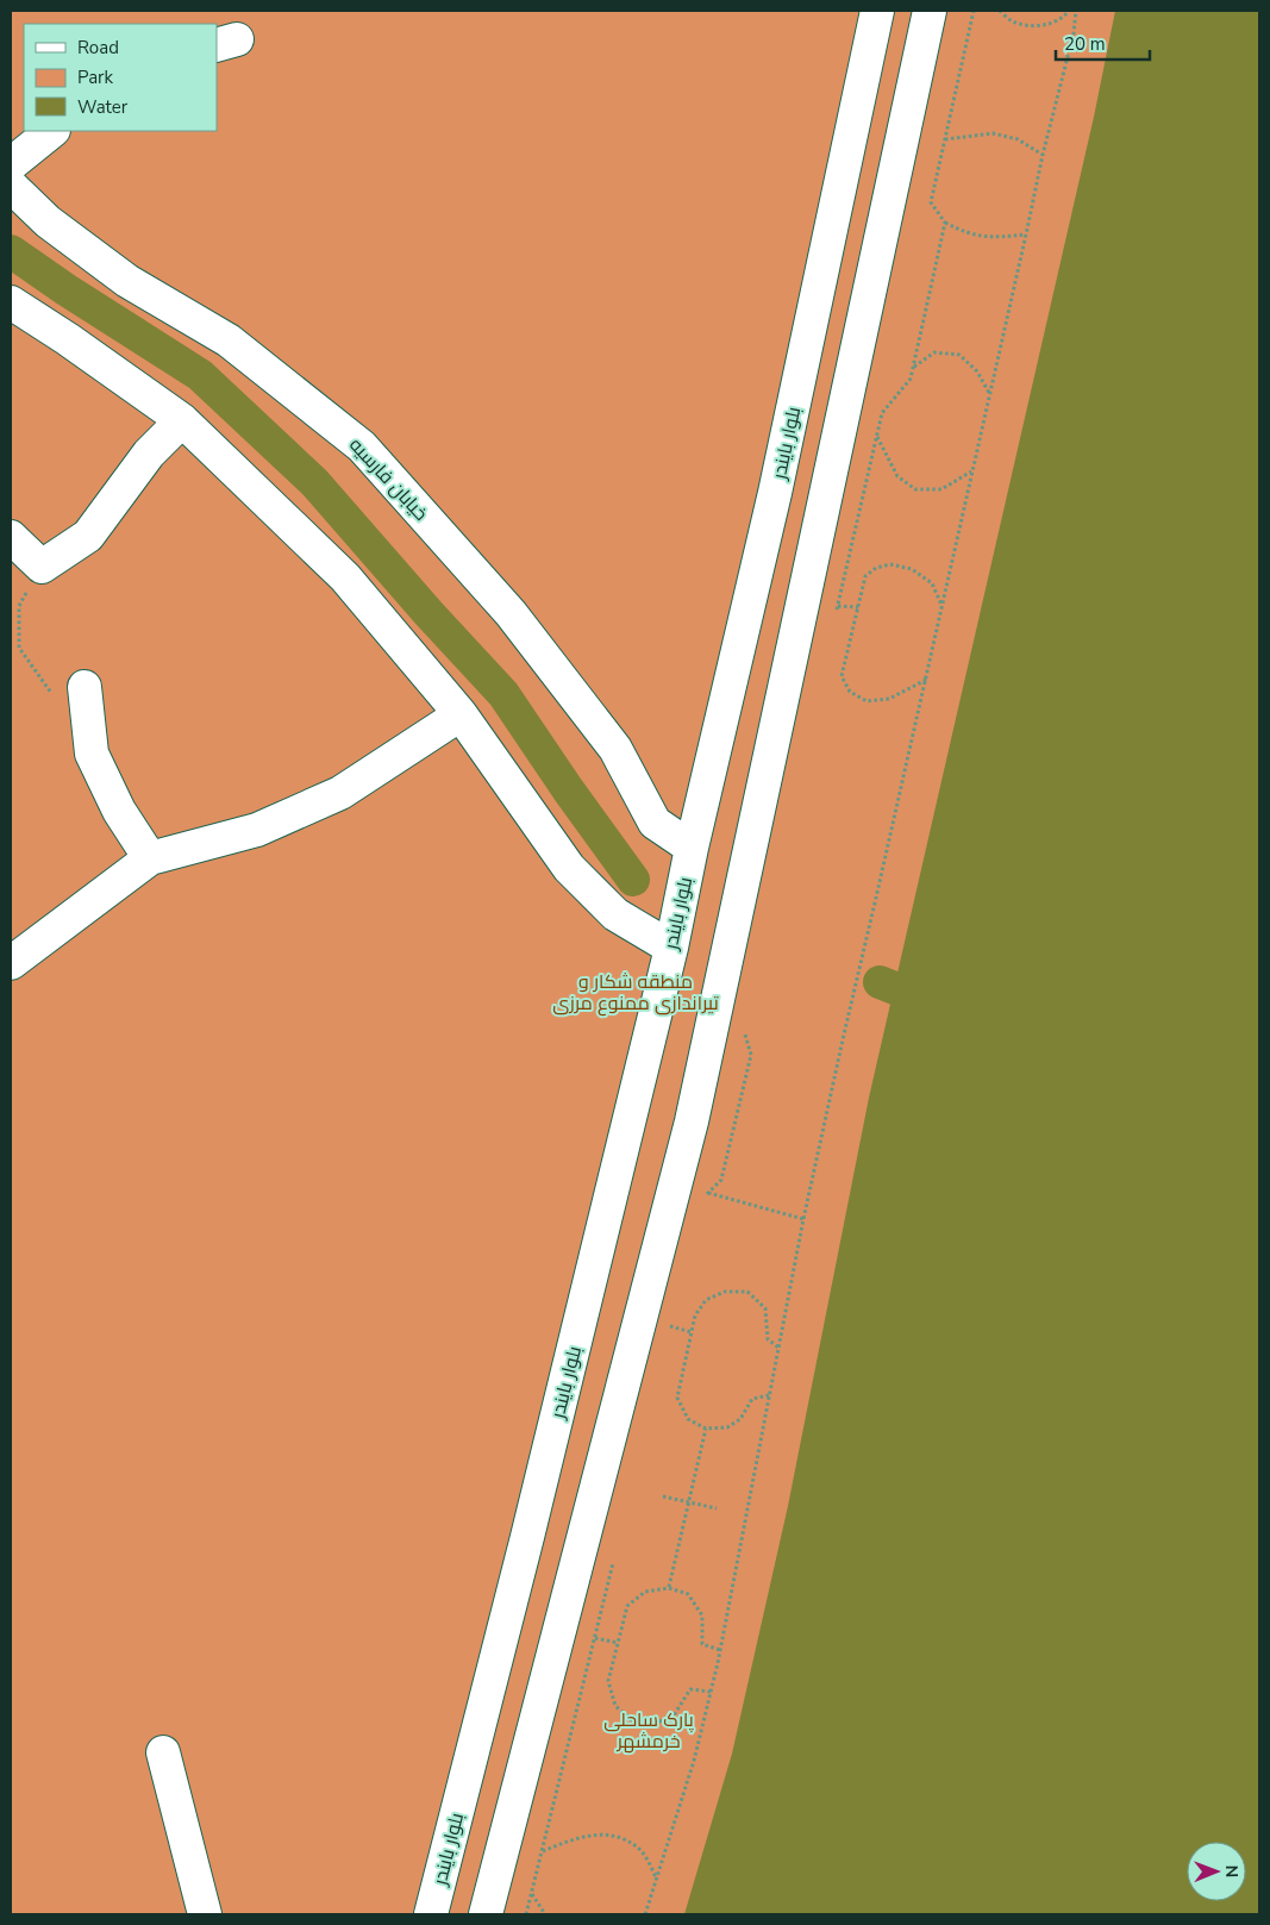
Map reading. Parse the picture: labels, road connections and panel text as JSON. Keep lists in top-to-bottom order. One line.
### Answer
{"streets":{"street":["بلوار بایندر","خیابان فارسیه"]},"crossings":[["بلوار بایندر","خیابان فارسیه"]],"parks":["منطقه شکار و تیراندازی ممنوع مرزی","پارک ساحلی خرمشهر"],"legend":["Road","Park","Water"],"scale_bar":"20 m","north":"right"}
